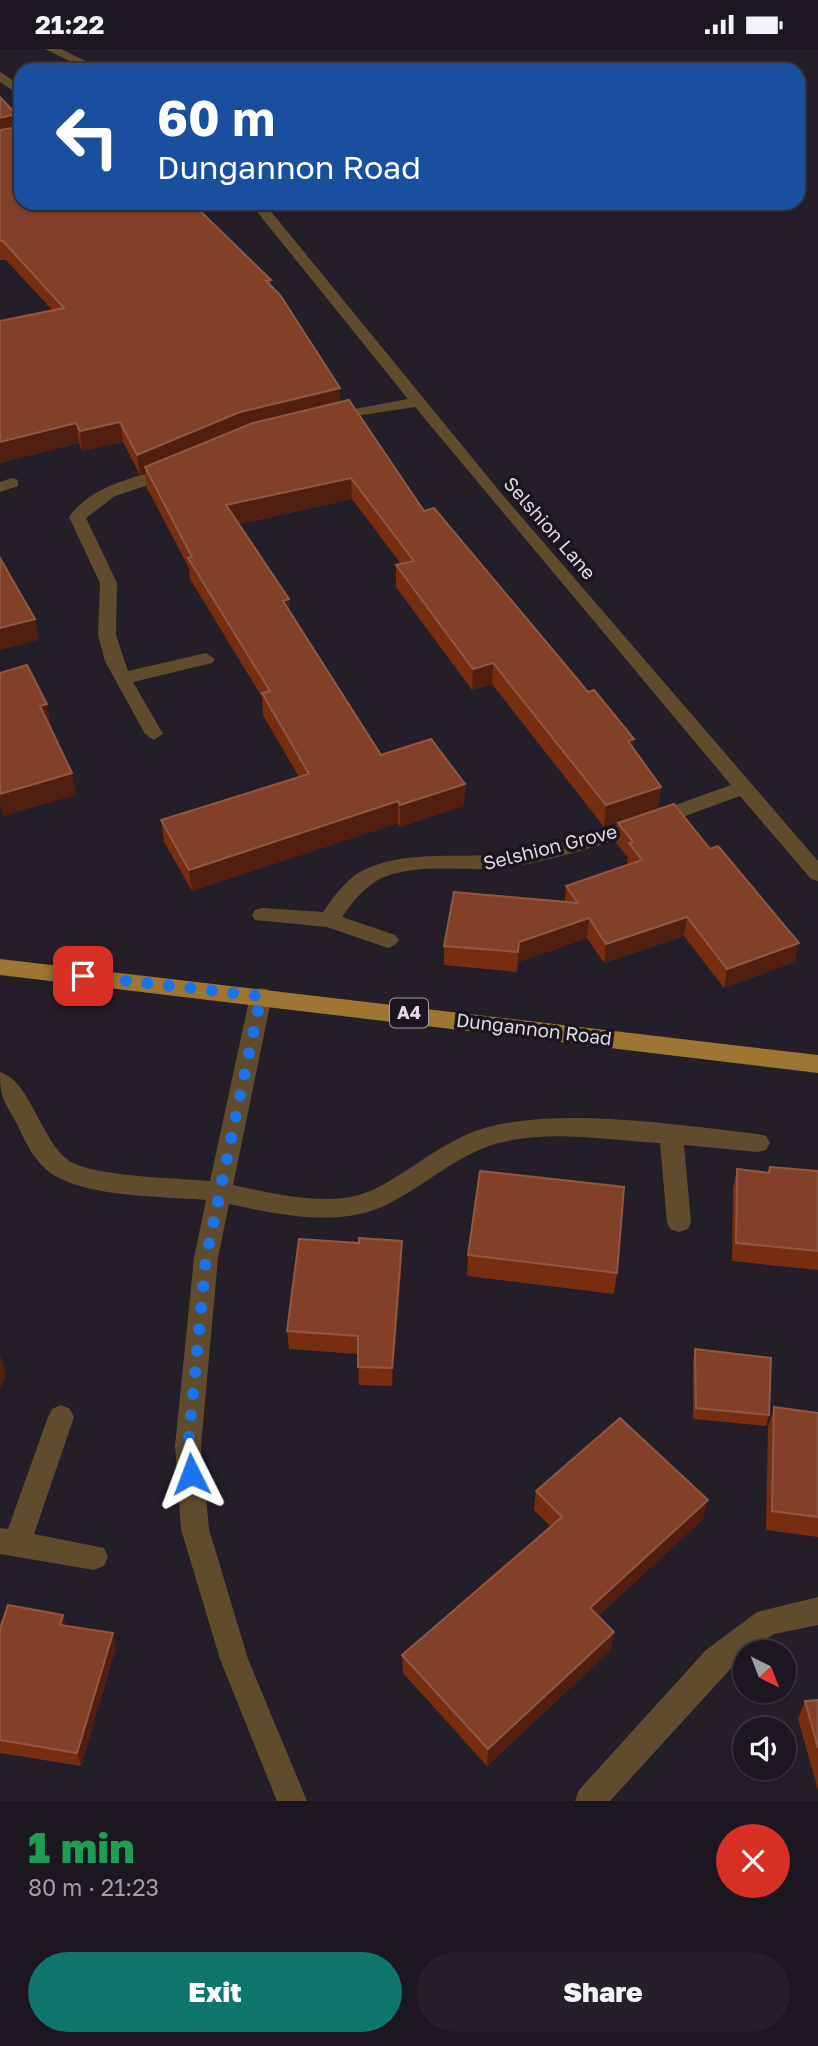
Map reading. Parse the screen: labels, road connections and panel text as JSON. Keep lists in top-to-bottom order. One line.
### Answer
{"streets":{"main road":["A4","Dungannon Road"],"street":["Selshion Lane","Selshion Grove"]},"crossings":[["Selshion Lane","Selshion Grove"]],"north":"bottom right","page":{"status":"21:22","turn":["60 m","Dungannon Road"],"heading":["1 min","80 m · 21:23"],"buttons":["Exit","Share"]}}
